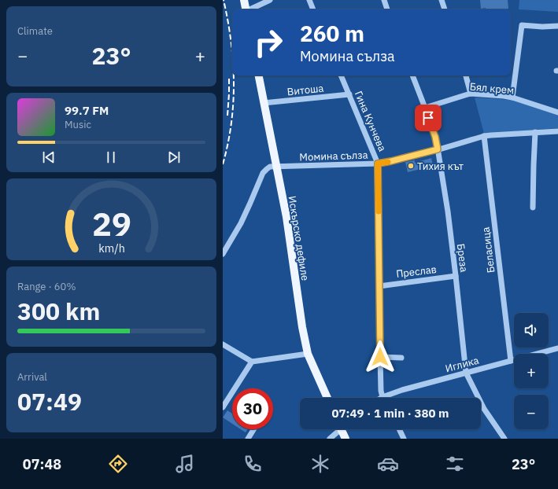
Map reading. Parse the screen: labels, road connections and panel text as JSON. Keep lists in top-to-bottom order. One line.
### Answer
{"streets":{"main road":["Искърско дефиле"],"street":["Бял крем","Витоша","Гина Кунчева","Момина сълза","Беласица","Бреза","Преслав","Иглика"]},"crossings":[["Бял крем","Бреза"],["Витоша","Гина Кунчева"],["Витоша","Искърско дефиле"],["Гина Кунчева","Момина сълза"],["Гина Кунчева","Преслав"],["Гина Кунчева","Иглика"],["Момина сълза","Искърско дефиле"],["Момина сълза","Беласица"],["Момина сълза","Бреза"],["Беласица","Иглика"],["Бреза","Преслав"],["Бреза","Иглика"]],"places":["Тихия кът"],"page":{"tile":["Climate",["Range · 60%","300 km"],["Arrival","07:49"]],"turn":["260 m","Момина сълза"],"heat":["−","23°","+"],"song":["99.7 FM","Music"],"map_buttons":["+","−"],"limit":"30","trip":"07:49 · 1 min · 380 m","tabs":["07:48","23°"],"gauge":["29","km/h"]}}
